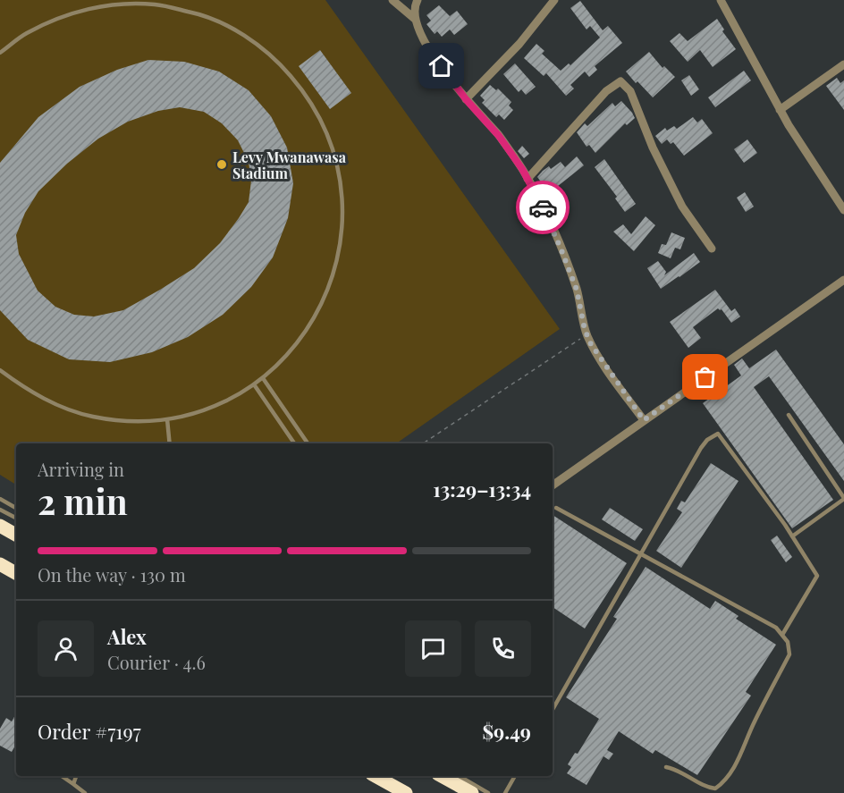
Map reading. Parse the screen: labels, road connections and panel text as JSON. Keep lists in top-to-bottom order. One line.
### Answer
{"places":["Levy Mwanawasa Stadium"],"page":{"heading":["2 min","Arriving in","13:29–13:34"],"panel":["Alex","Courier · 4.6","Order #7197","$9.49"],"bar":"On the way · 130 m"}}
